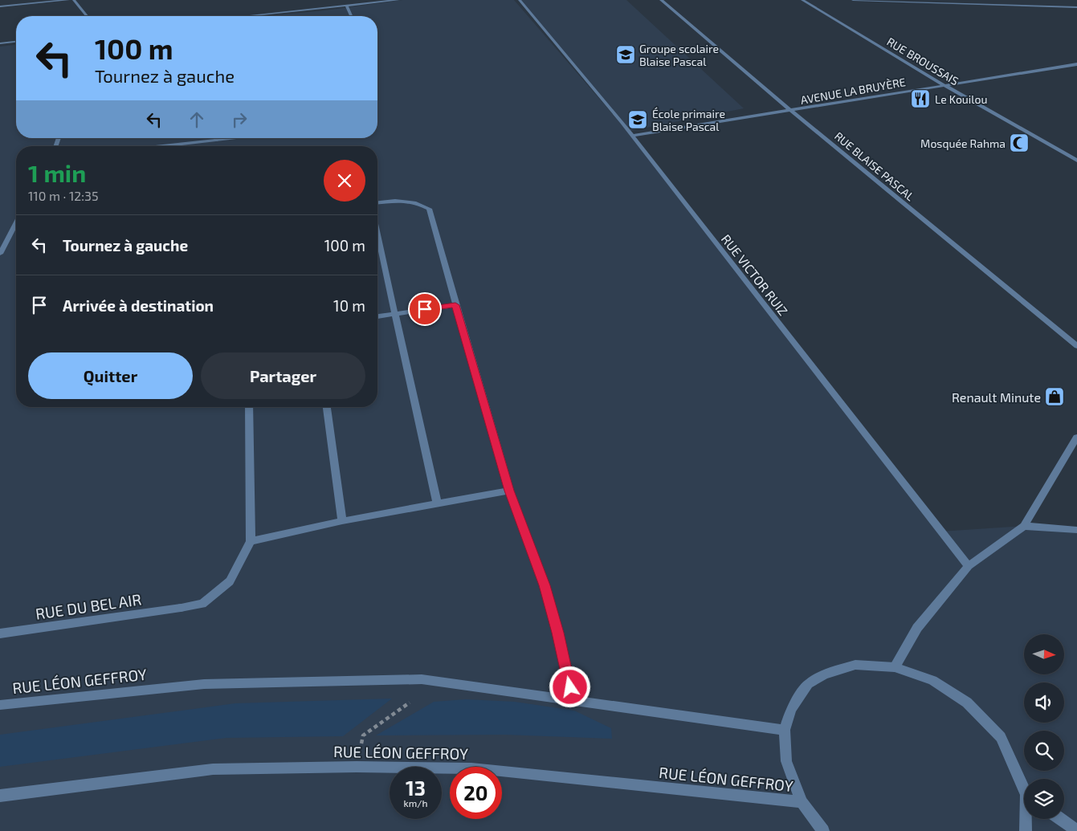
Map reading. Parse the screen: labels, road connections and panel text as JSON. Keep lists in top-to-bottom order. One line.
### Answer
{"streets":{"street":["RUE BROUSSAIS","AVENUE LA BRUYÈRE","RUE BLAISE PASCAL","RUE VICTOR RUIZ","RUE DU BEL AIR","RUE LÉON GEFFROY"]},"crossings":[["RUE BROUSSAIS","AVENUE LA BRUYÈRE"],["AVENUE LA BRUYÈRE","RUE BLAISE PASCAL"],["AVENUE LA BRUYÈRE","RUE VICTOR RUIZ"]],"places":{"school or university":["Groupe scolaire Blaise Pascal","École primaire Blaise Pascal"],"restaurant":["Le Kouilou"],"mosque":["Mosquée Rahma"],"shop":["Renault Minute"]},"north":"right","page":{"turn":["100 m","Tournez à gauche"],"heading":["1 min","110 m · 12:35"],"list":[{"name":"Tournez à gauche","value":"100 m"},{"name":"Arrivée à destination","value":"10 m"}],"buttons":["Quitter","Partager"],"speed":"13 km/h","limit":"20"}}
